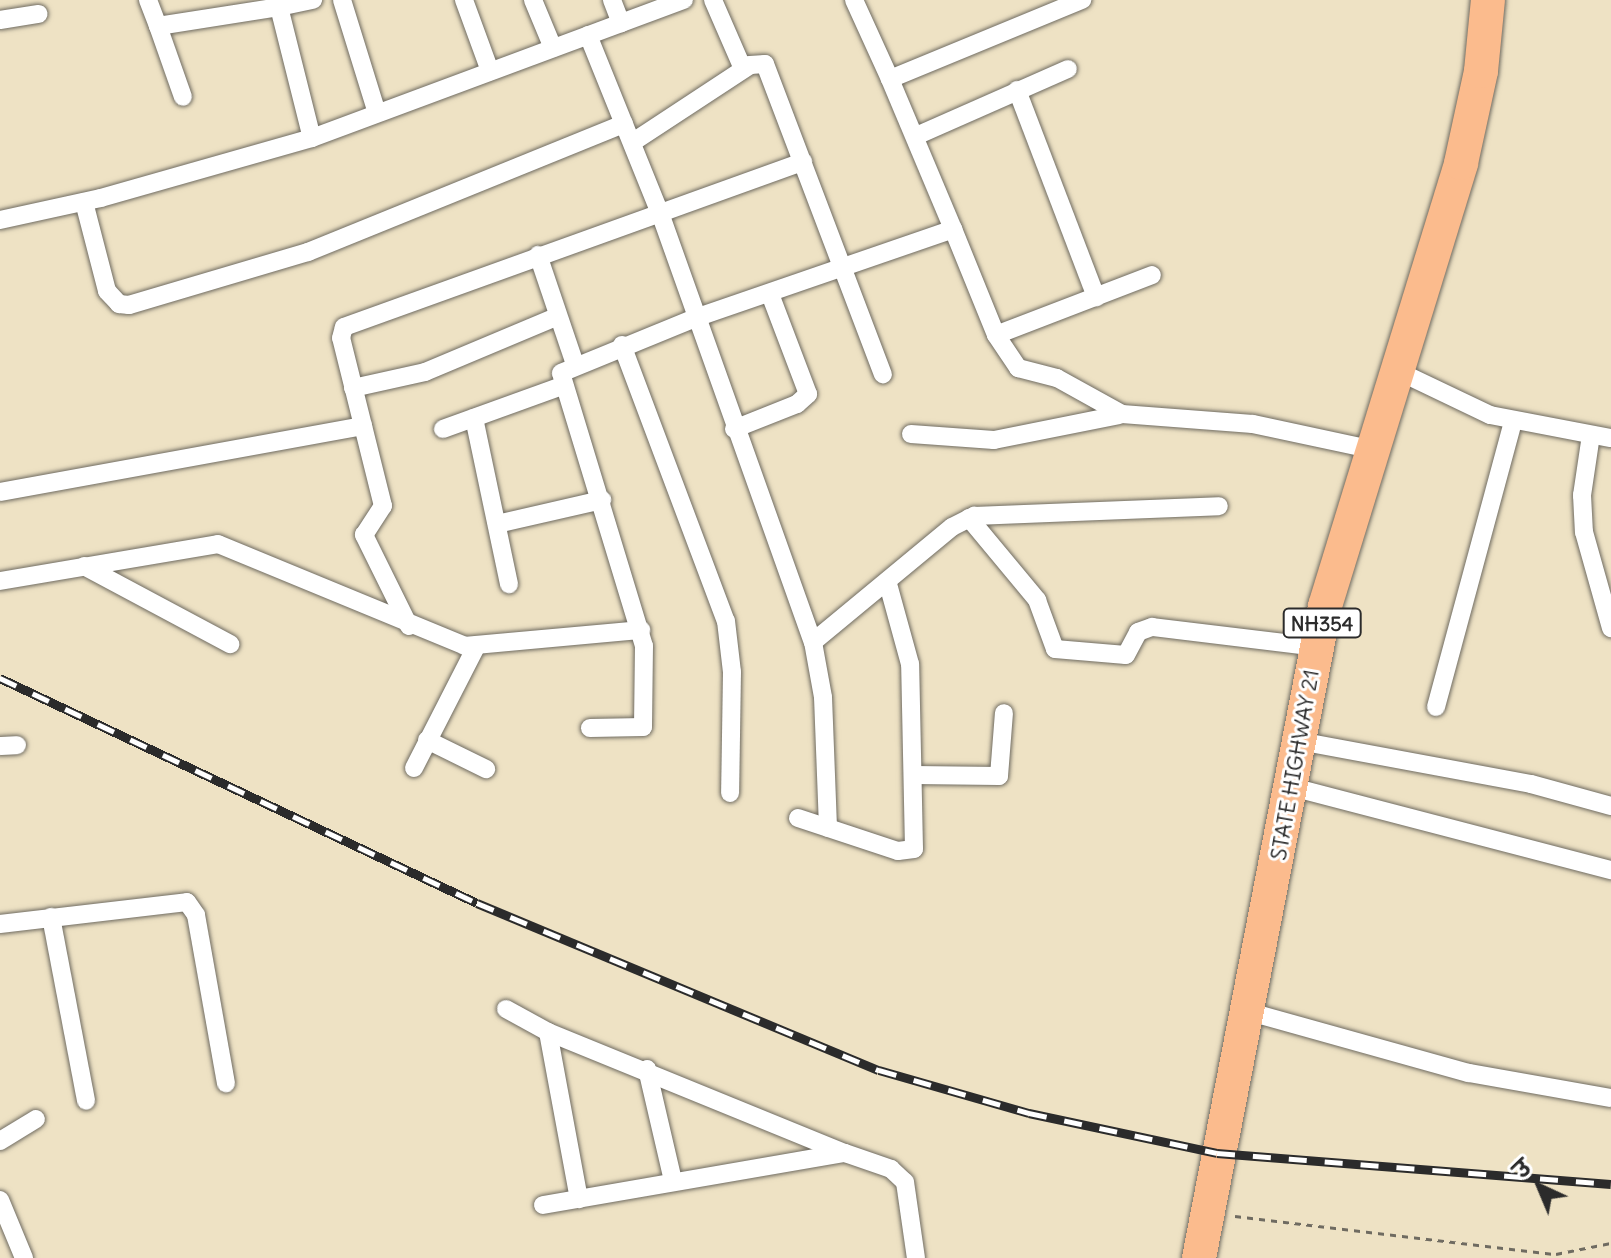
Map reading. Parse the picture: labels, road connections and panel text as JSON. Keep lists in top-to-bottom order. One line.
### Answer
{"streets":{"highway":["NH354","STATE HIGHWAY 21"]},"north":"top left"}
